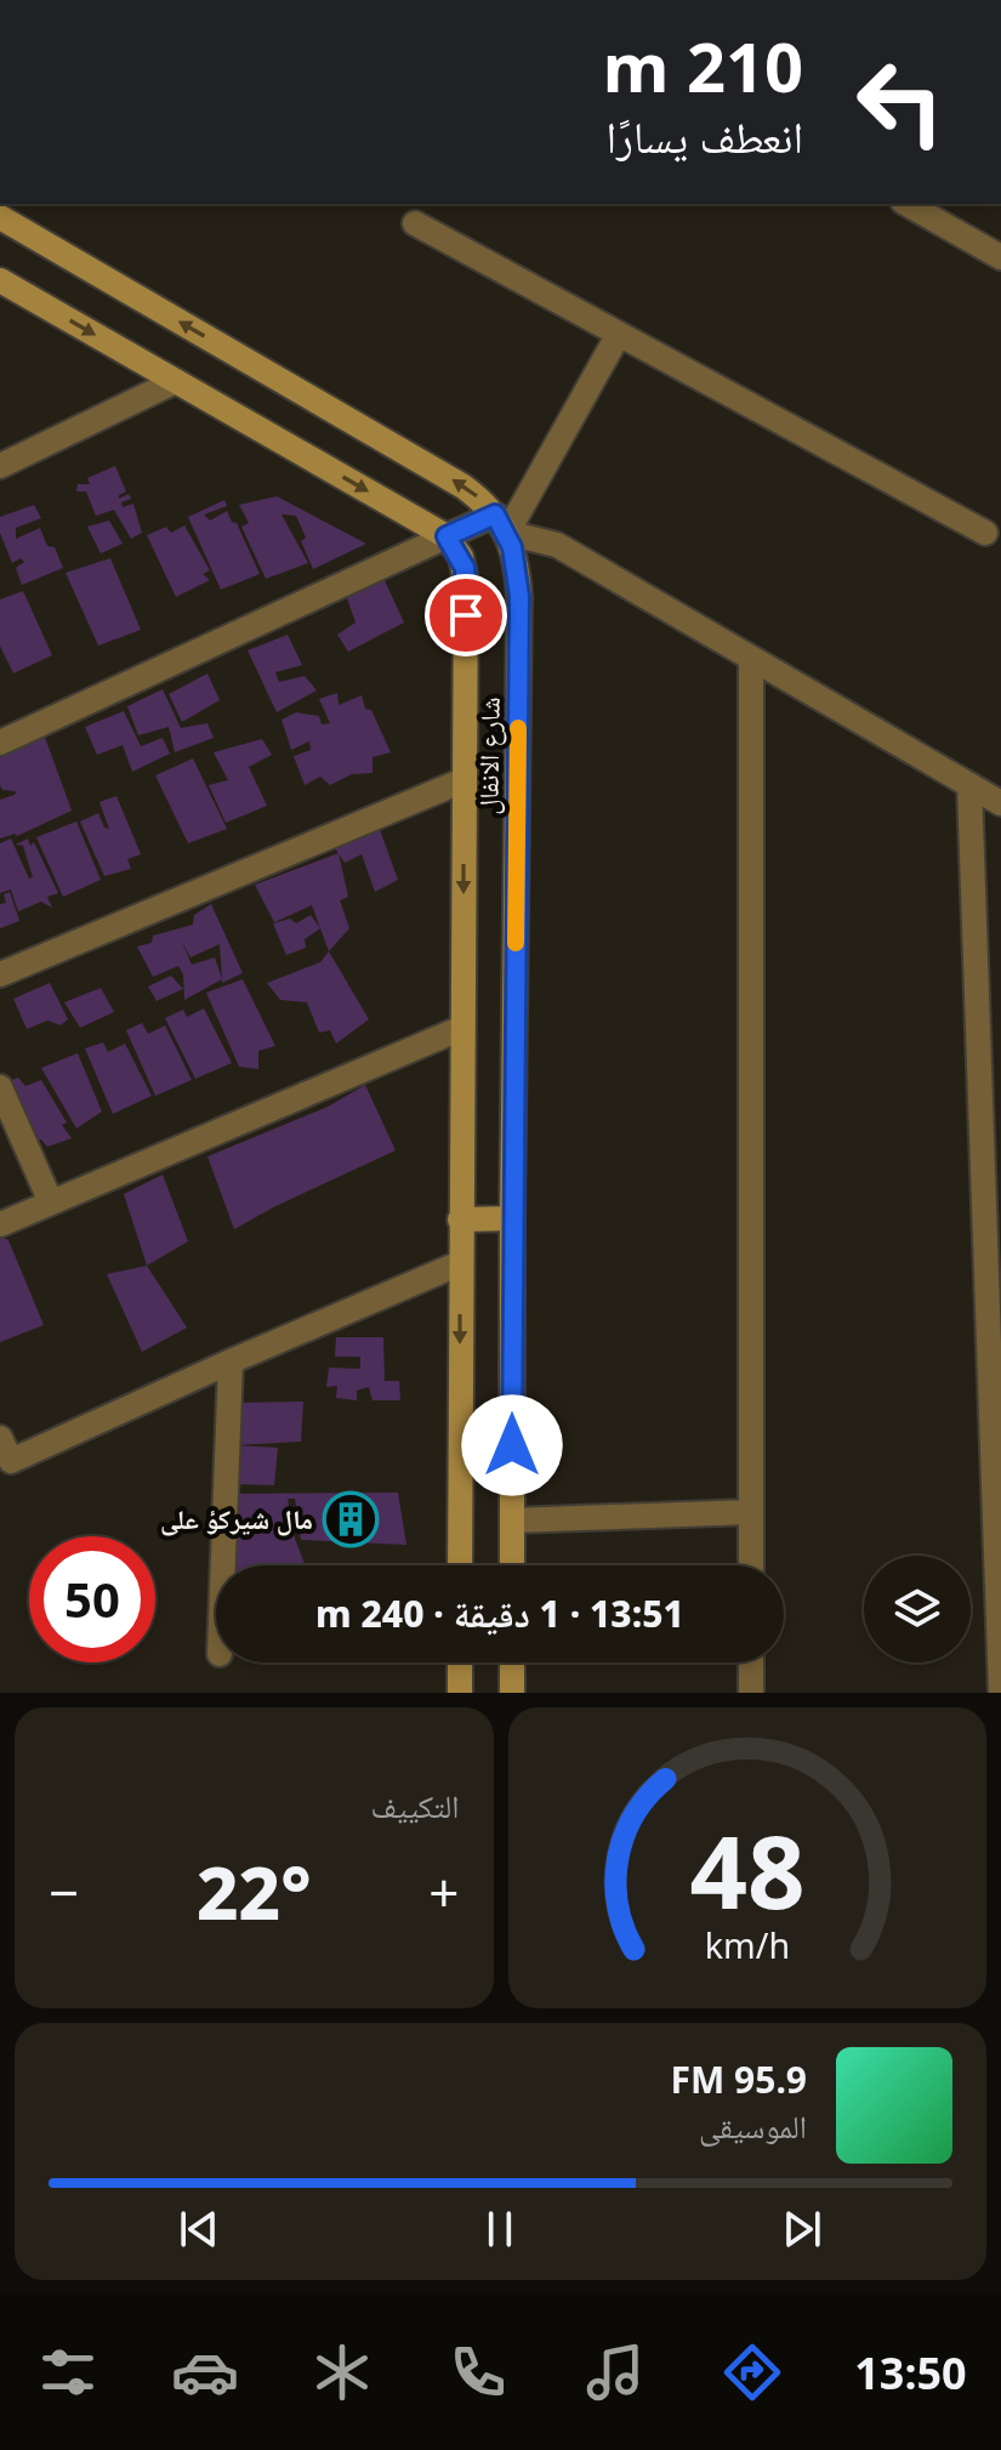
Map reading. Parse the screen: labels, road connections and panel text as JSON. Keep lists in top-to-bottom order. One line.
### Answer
{"streets":{"main road":["شارع الانفال"]},"places":{"building":["مال شيركؤ على"]},"page":{"turn":["210 m","انعطف يسارًا"],"limit":"50","trip":"13:51 · 1 دقيقة · 240 m","tile":"التكييف","heat":["−","22°","+"],"song":["95.9 FM","الموسيقى"],"tabs":"13:50","gauge":["48","km/h"]}}
